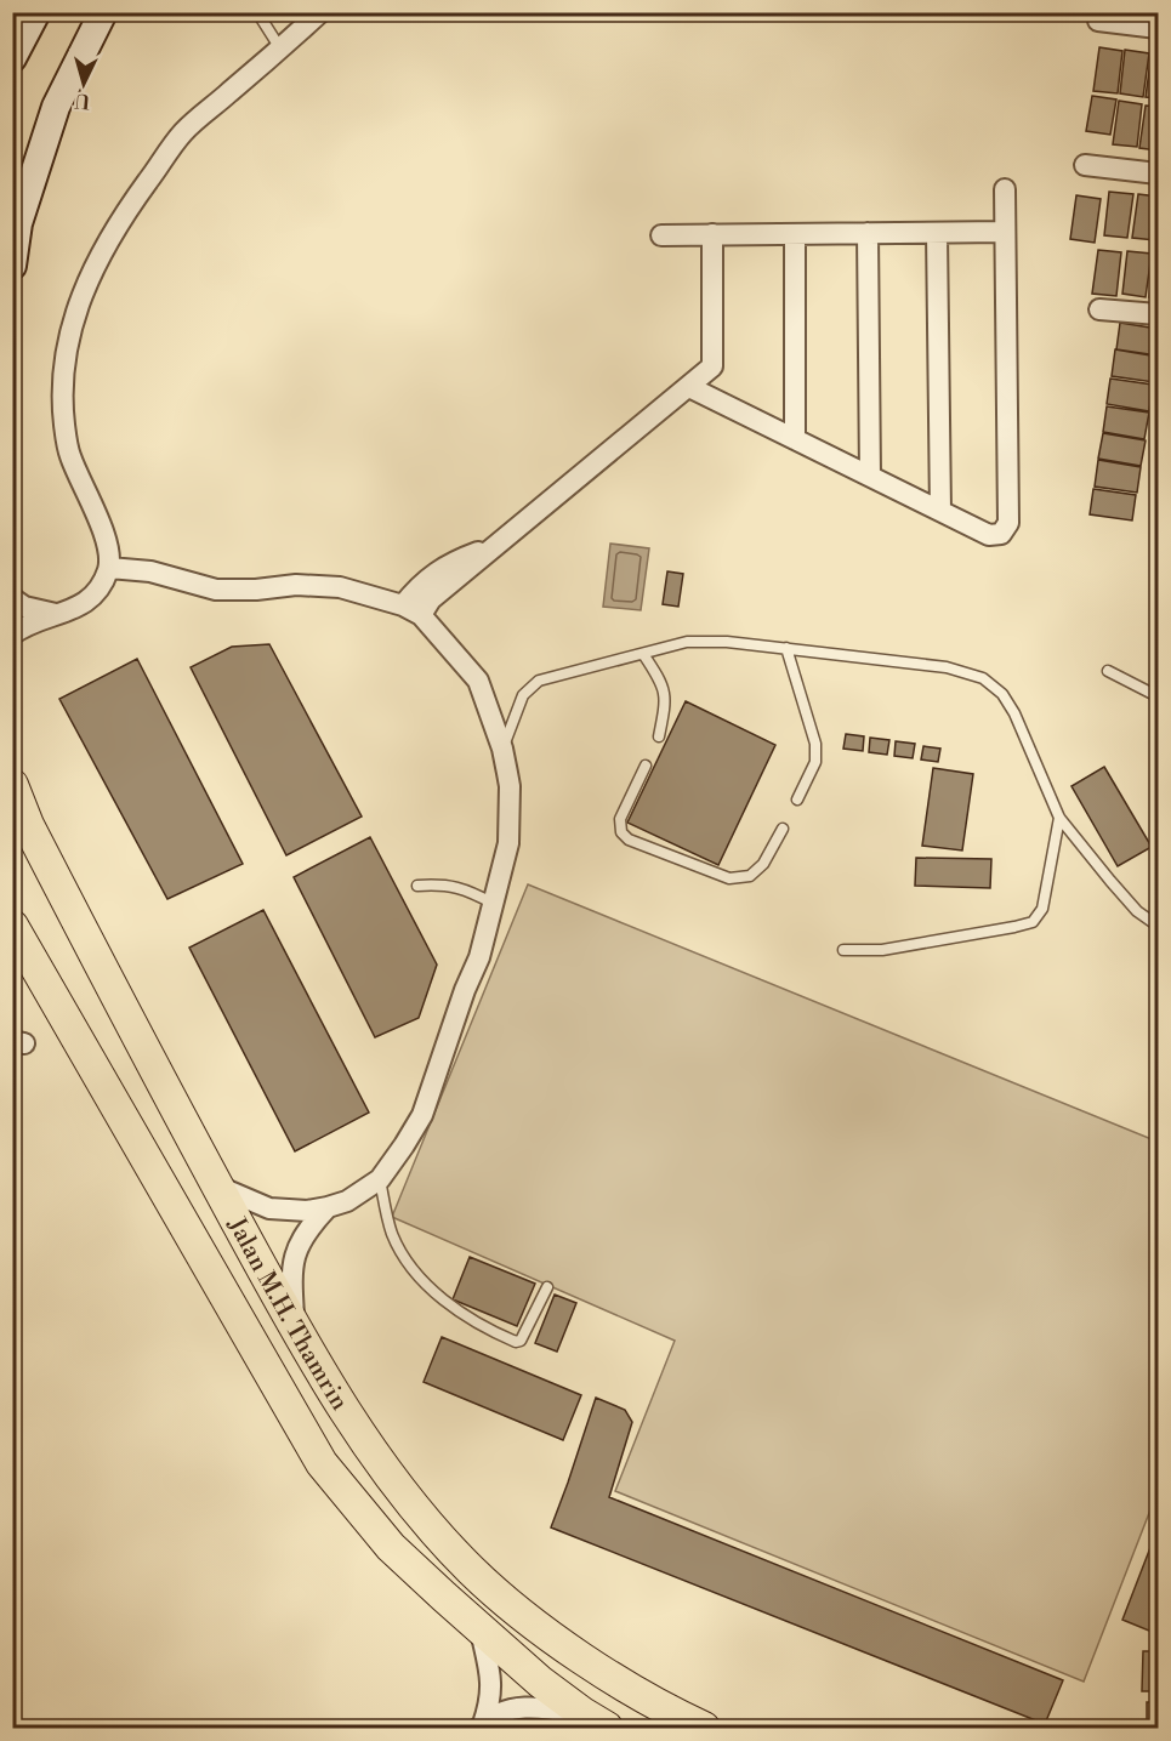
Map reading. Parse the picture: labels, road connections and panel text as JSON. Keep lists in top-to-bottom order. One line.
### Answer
{"streets":{"main road":["Jalan M.H. Thamrin"]},"north":"bottom"}
